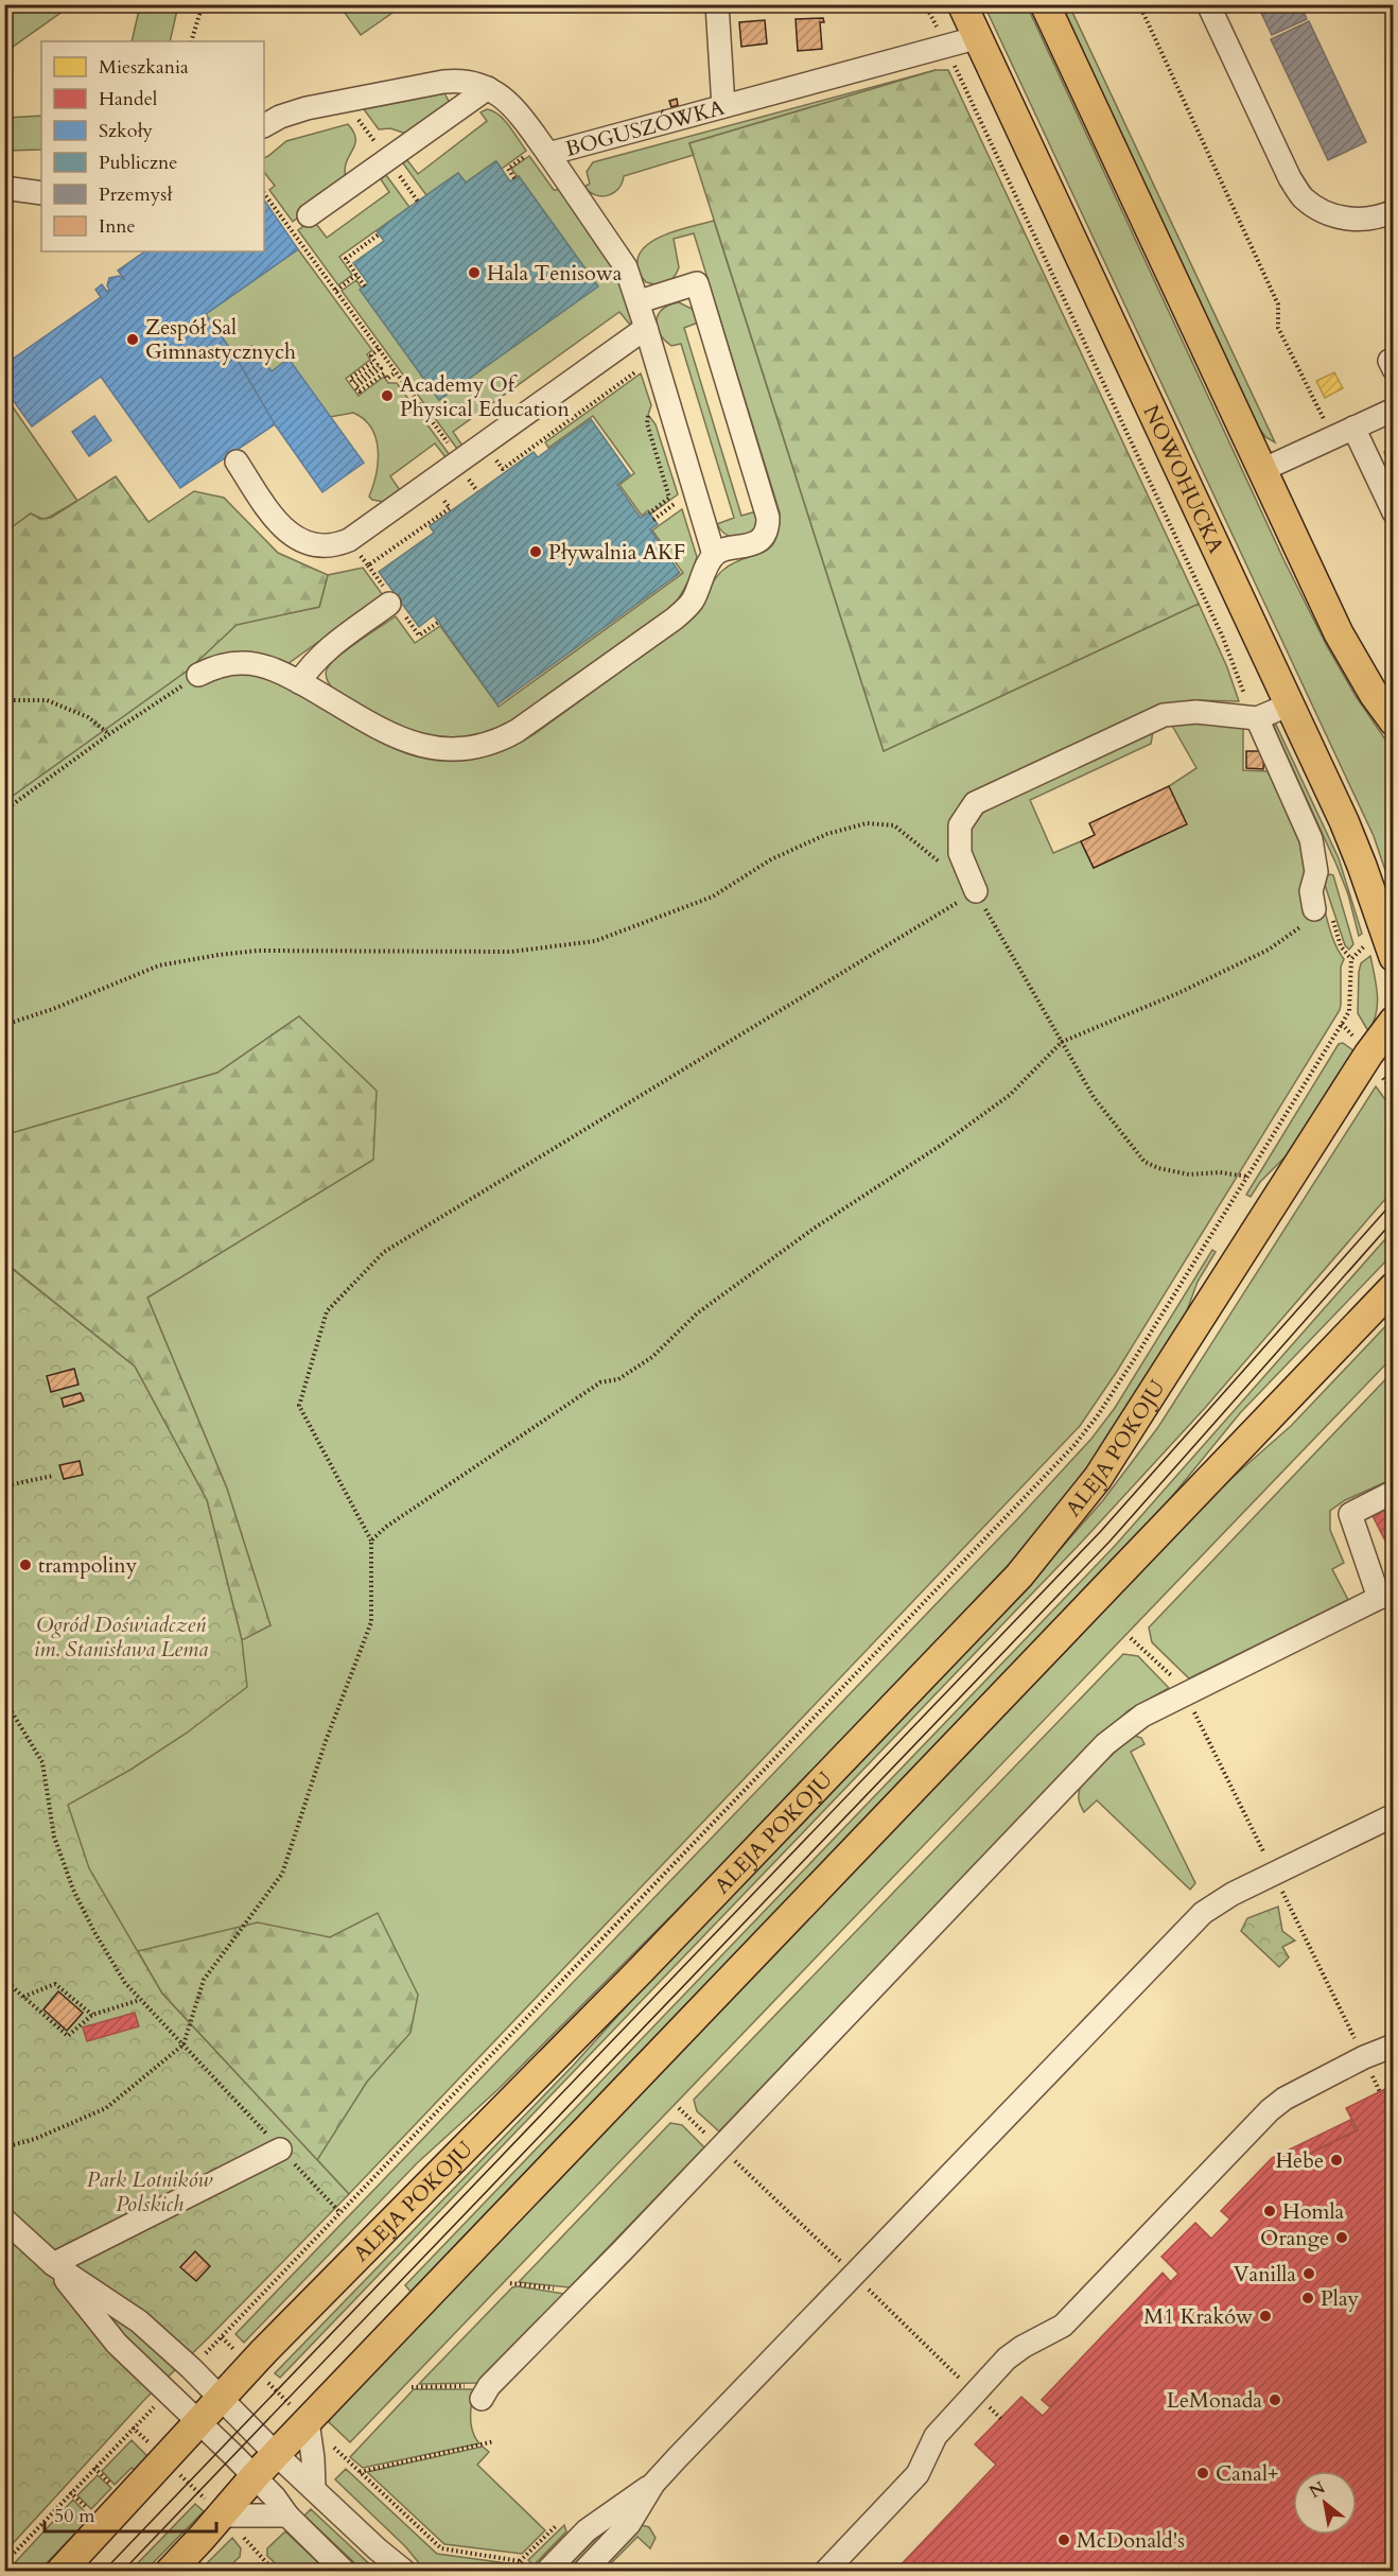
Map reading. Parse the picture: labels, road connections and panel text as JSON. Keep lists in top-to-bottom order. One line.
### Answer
{"streets":{"main road":["NOWOHUCKA","ALEJA POKOJU"],"street":["BOGUSZÓWKA"]},"crossings":[["BOGUSZÓWKA","NOWOHUCKA"]],"parks":["Ogród Doświadczeń im. Stanisława Lema","Park Lotników Polskich"],"places":["Hala Tenisowa","Zespół Sal Gimnastycznych","Academy Of Physical Education","Pływalnia AKF","trampoliny","Hebe","Homla","Orange","Vanilla","Play","M1 Kraków","LeMonada","Canal+","McDonald's"],"legend":["Mieszkania","Handel","Szkoły","Publiczne","Przemysł","Inne"],"scale_bar":"50 m","north":"top left"}
